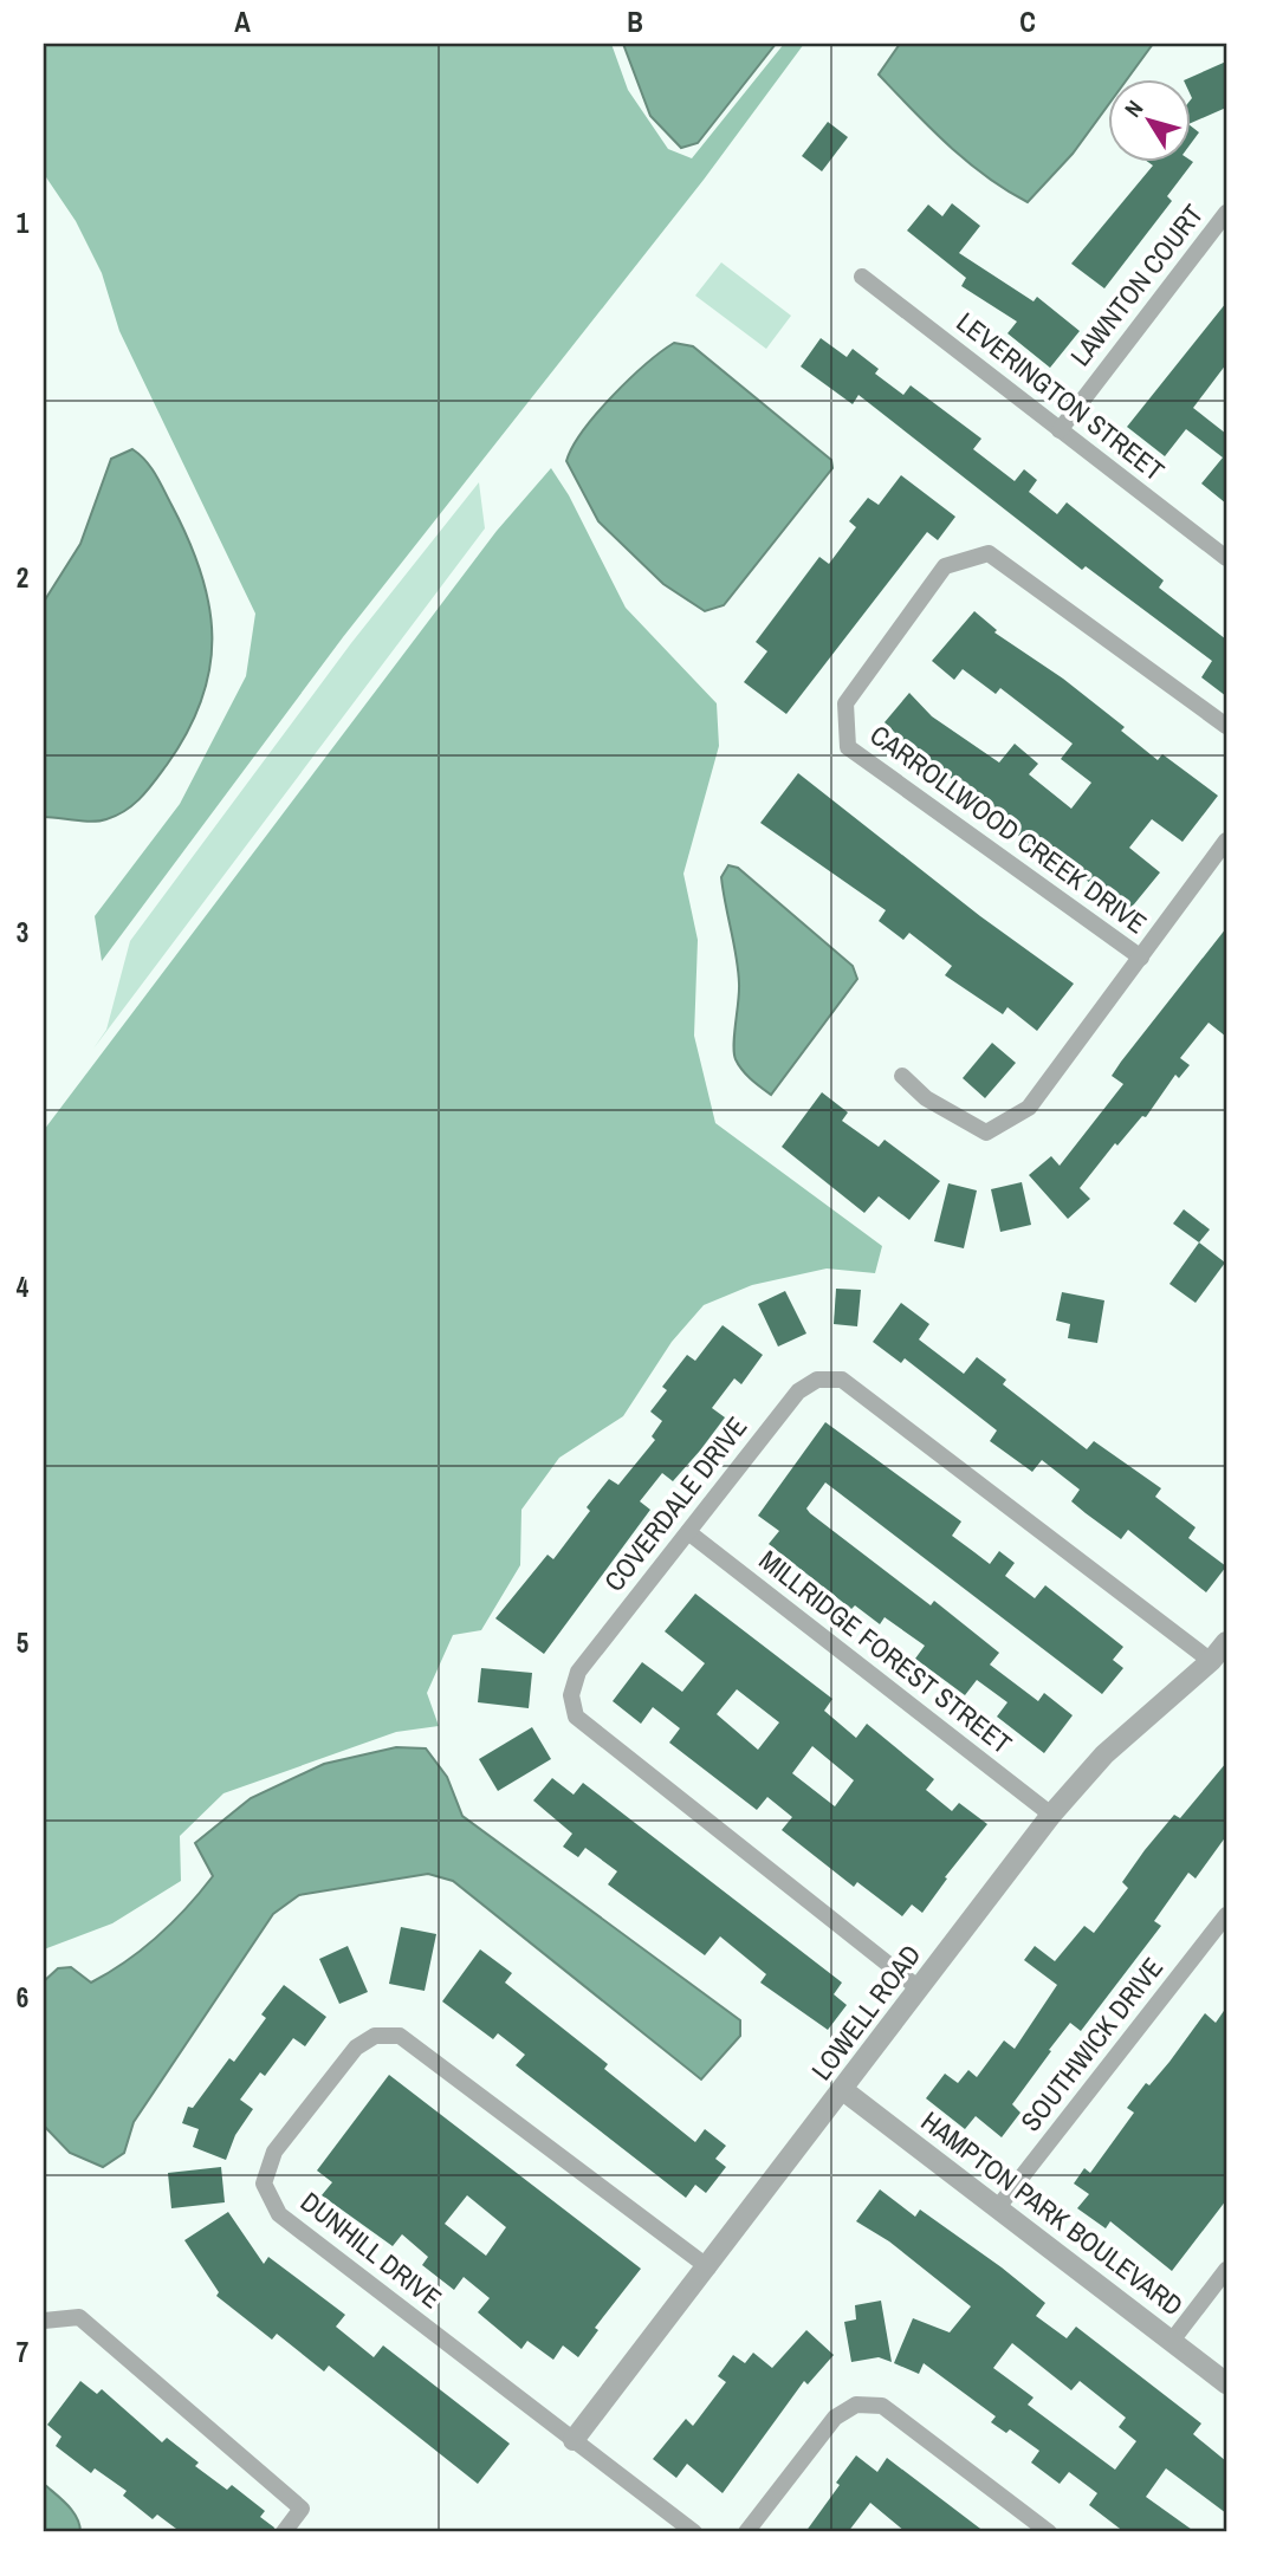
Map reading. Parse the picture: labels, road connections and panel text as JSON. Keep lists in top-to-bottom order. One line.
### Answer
{"streets":{"street":["LAWNTON COURT","LEVERINGTON STREET","CARROLLWOOD CREEK DRIVE","COVERDALE DRIVE","MILLRIDGE FOREST STREET","LOWELL ROAD","SOUTHWICK DRIVE","HAMPTON PARK BOULEVARD","DUNHILL DRIVE"]},"crossings":[["LAWNTON COURT","LEVERINGTON STREET"],["COVERDALE DRIVE","MILLRIDGE FOREST STREET"],["COVERDALE DRIVE","LOWELL ROAD"],["MILLRIDGE FOREST STREET","LOWELL ROAD"],["LOWELL ROAD","HAMPTON PARK BOULEVARD"],["LOWELL ROAD","DUNHILL DRIVE"],["SOUTHWICK DRIVE","HAMPTON PARK BOULEVARD"]],"north":"top left","grid":{"columns":["A","B","C"],"rows":["1","2","3","4","5","6","7"]}}
